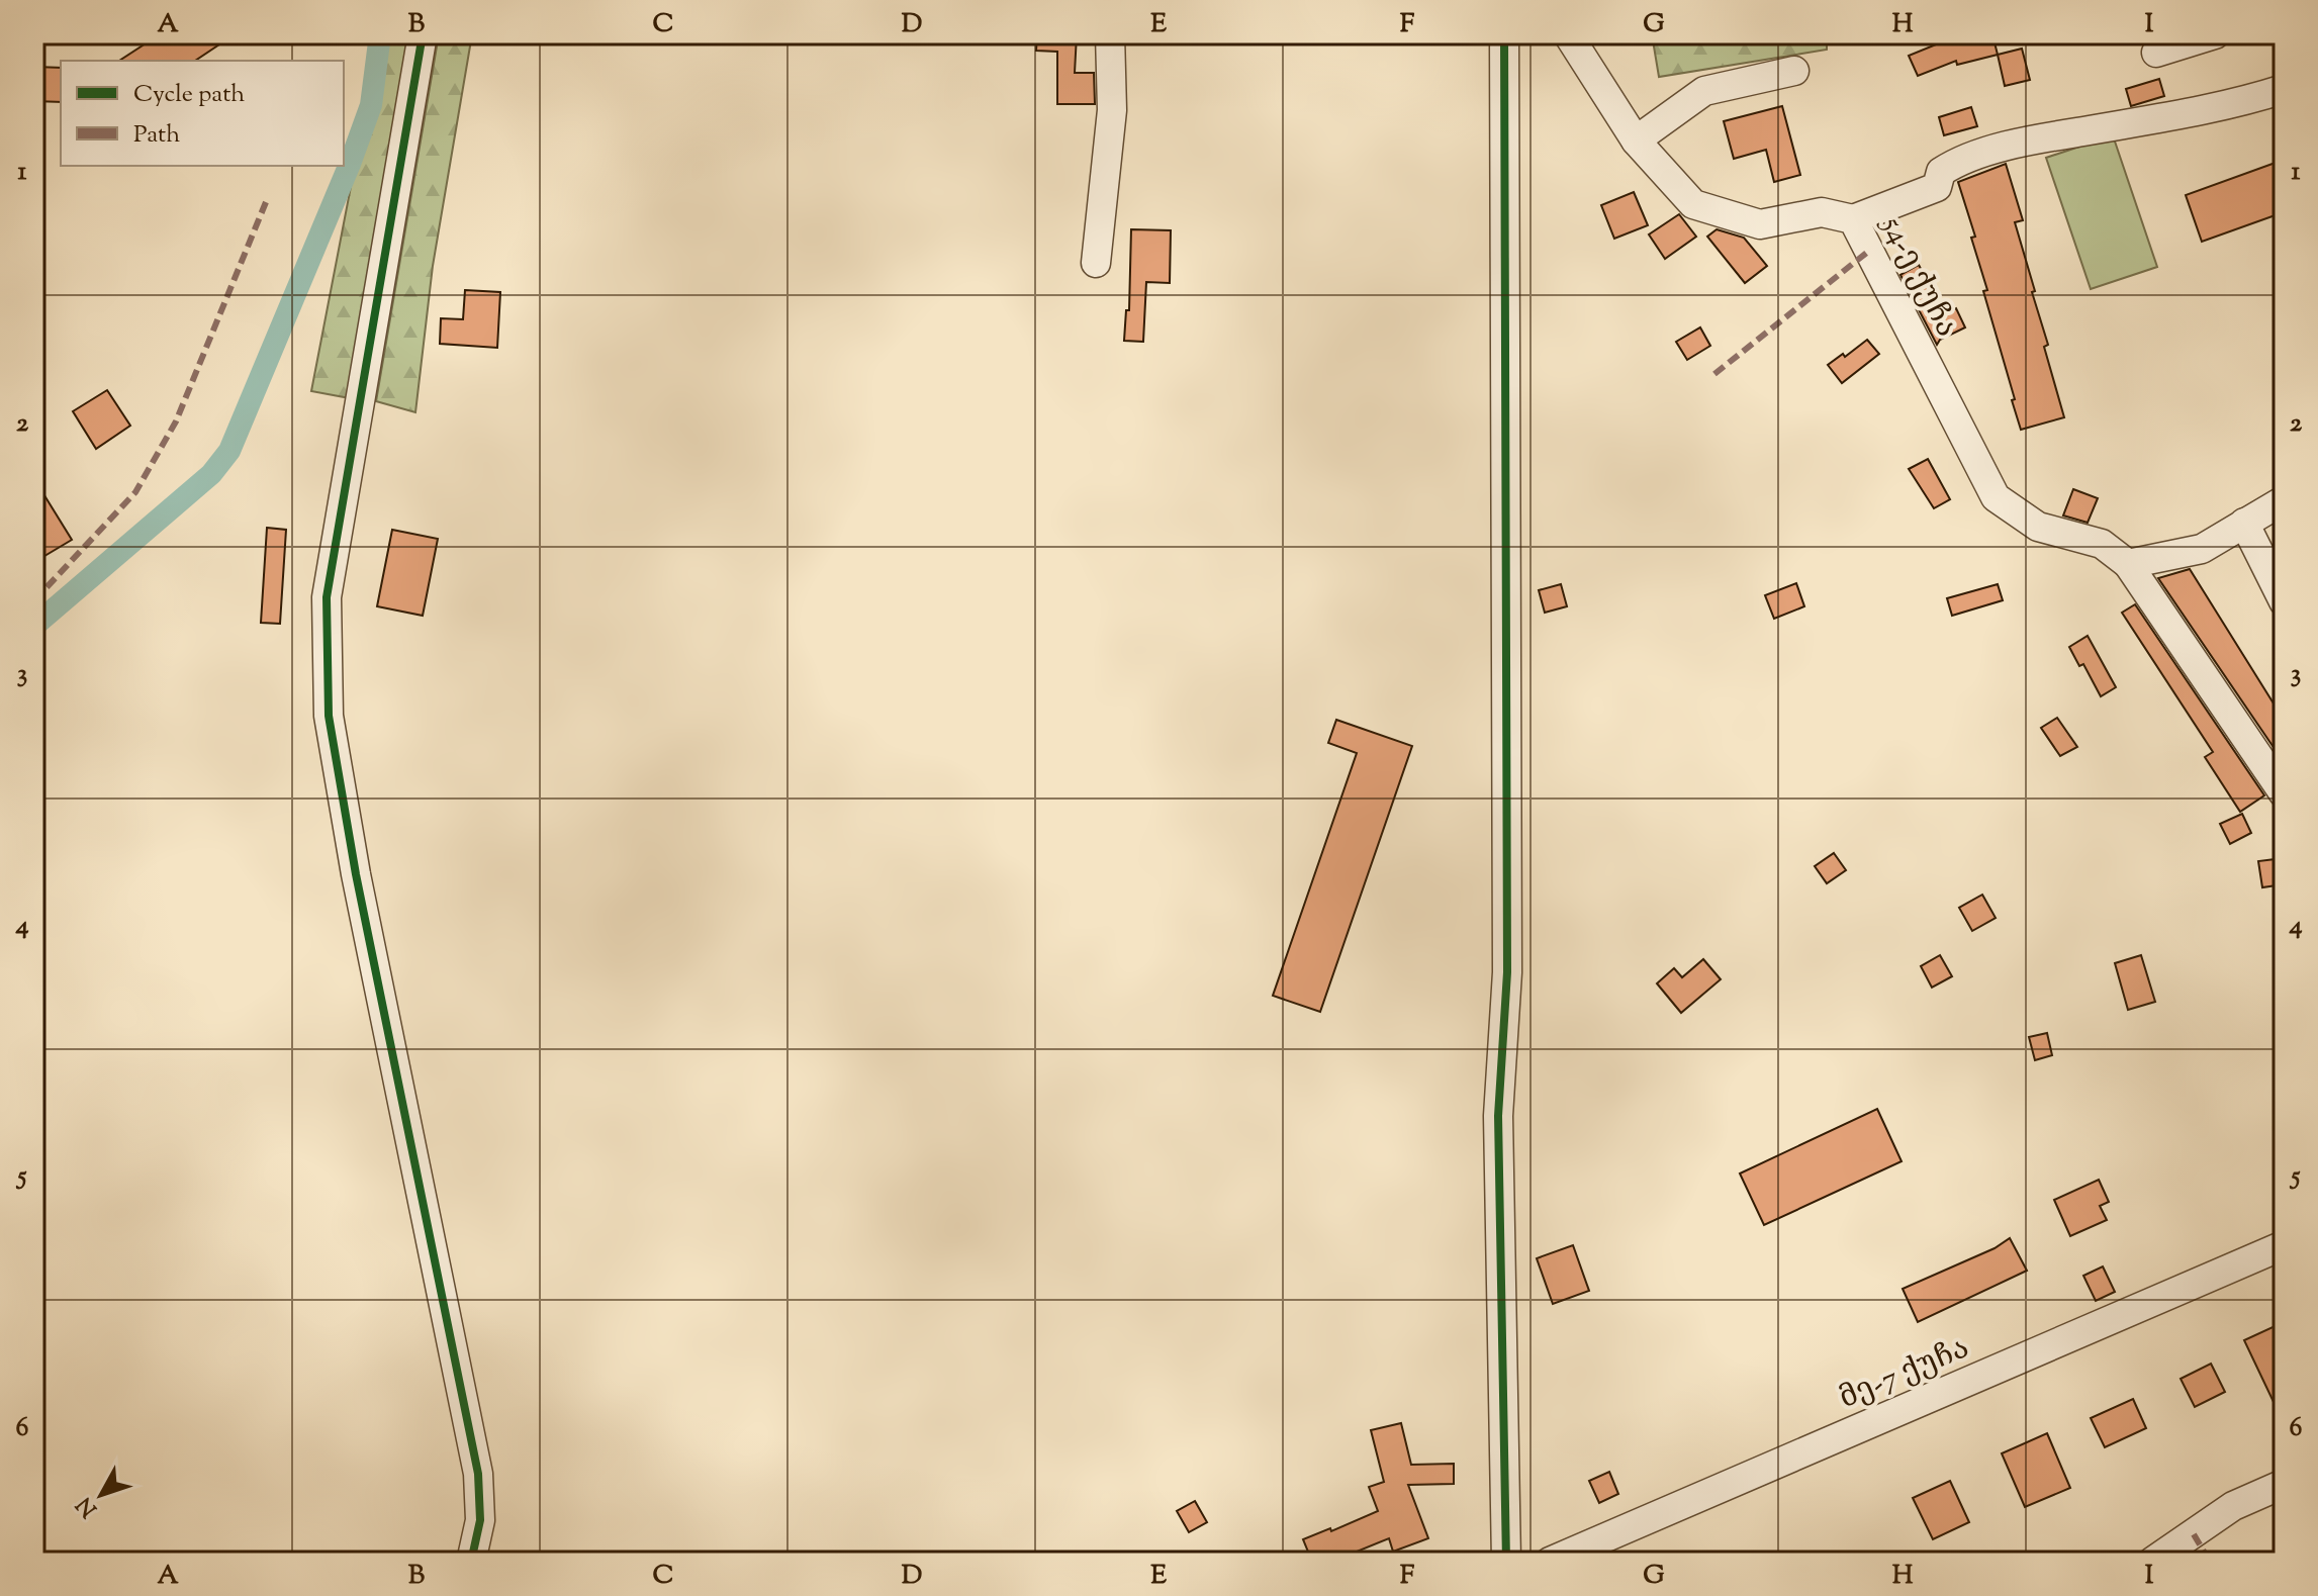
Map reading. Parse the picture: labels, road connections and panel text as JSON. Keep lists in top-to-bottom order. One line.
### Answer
{"streets":{"street":["54-ე ქუჩა","მე-7 ქუჩა"]},"legend":["Cycle path","Path"],"north":"bottom left","grid":{"columns":["A","B","C","D","E","F","G","H","I"],"rows":["1","2","3","4","5","6"]}}
